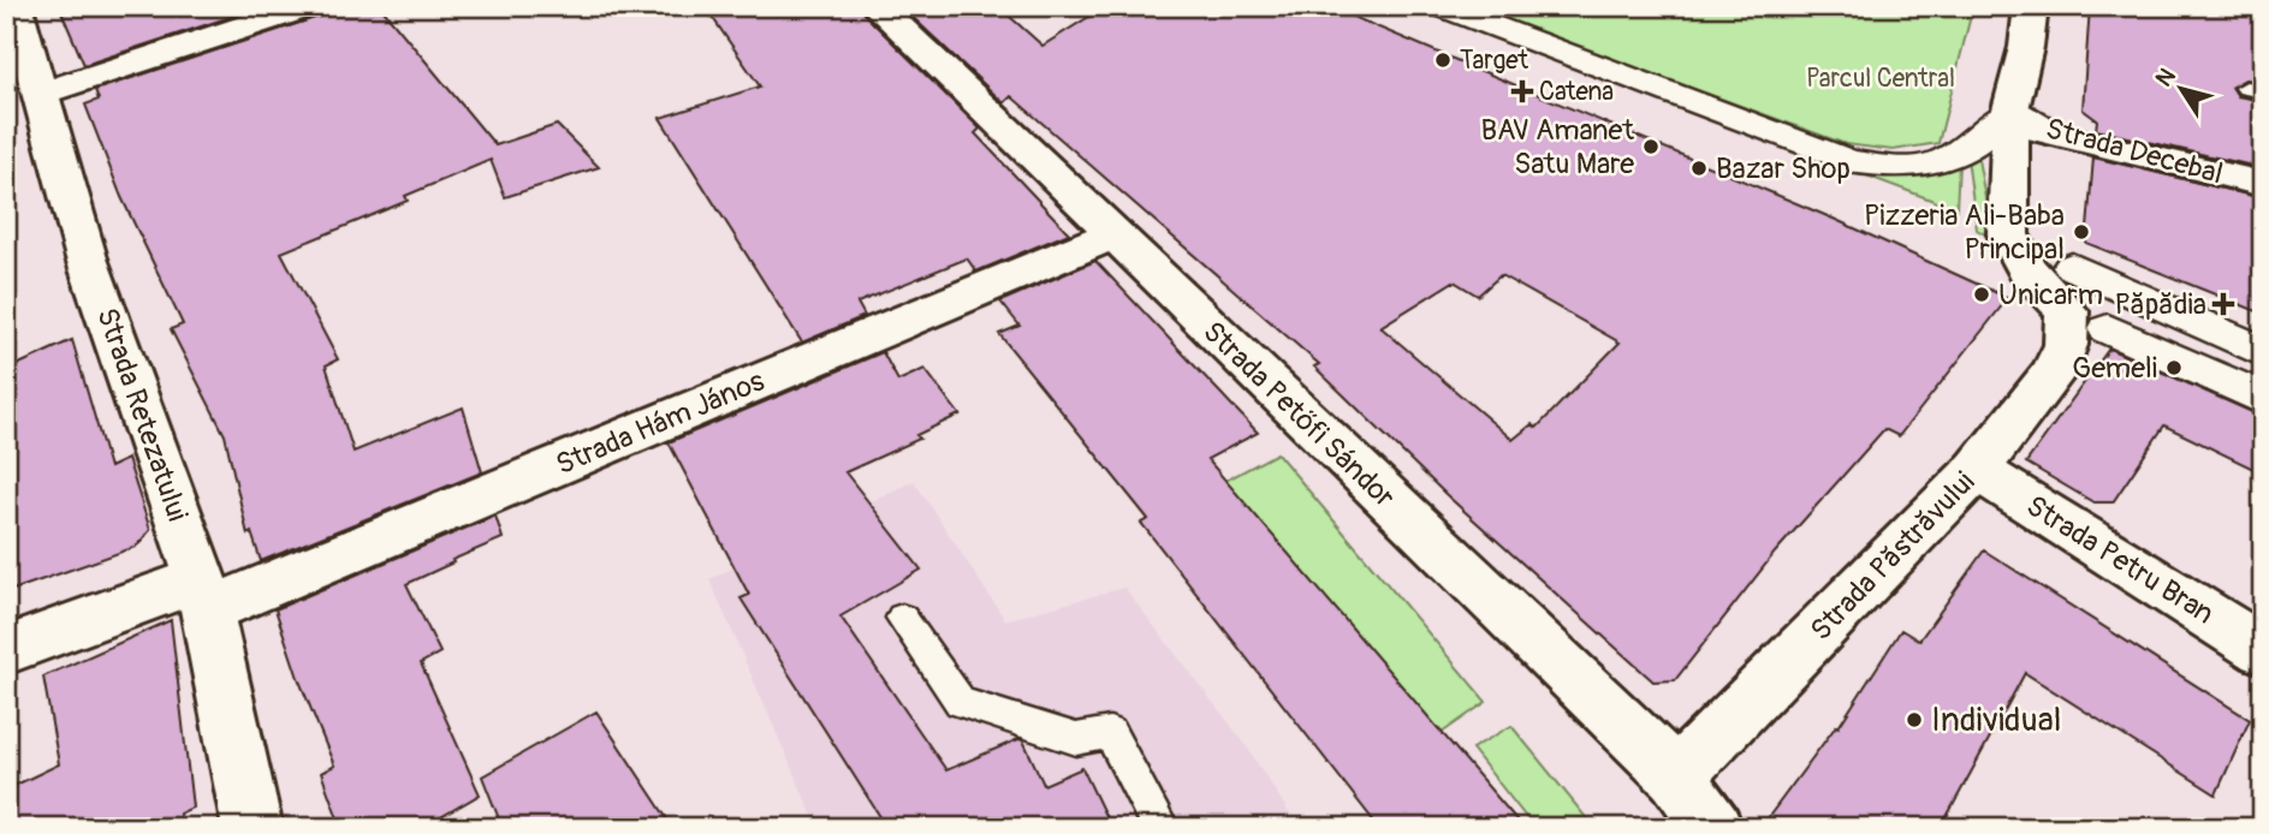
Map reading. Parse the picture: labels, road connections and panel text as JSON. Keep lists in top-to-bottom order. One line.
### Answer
{"streets":{"street":["Strada Decebal","Strada Retezatului","Strada Petőfi Sándor","Strada Hám János","Strada Păstrăvului","Strada Petru Bran"]},"crossings":[["Strada Retezatului","Strada Hám János"],["Strada Petőfi Sándor","Strada Hám János"],["Strada Petőfi Sándor","Strada Păstrăvului"],["Strada Păstrăvului","Strada Petru Bran"]],"parks":["Parcul Central"],"places":{"other":["Target","BAV Amanet Satu Mare","Bazar Shop","Pizzeria Ali-Baba Principal","Unicarm","Gemeli","Individual"],"health":["Catena","Păpădia"]},"north":"top left"}
